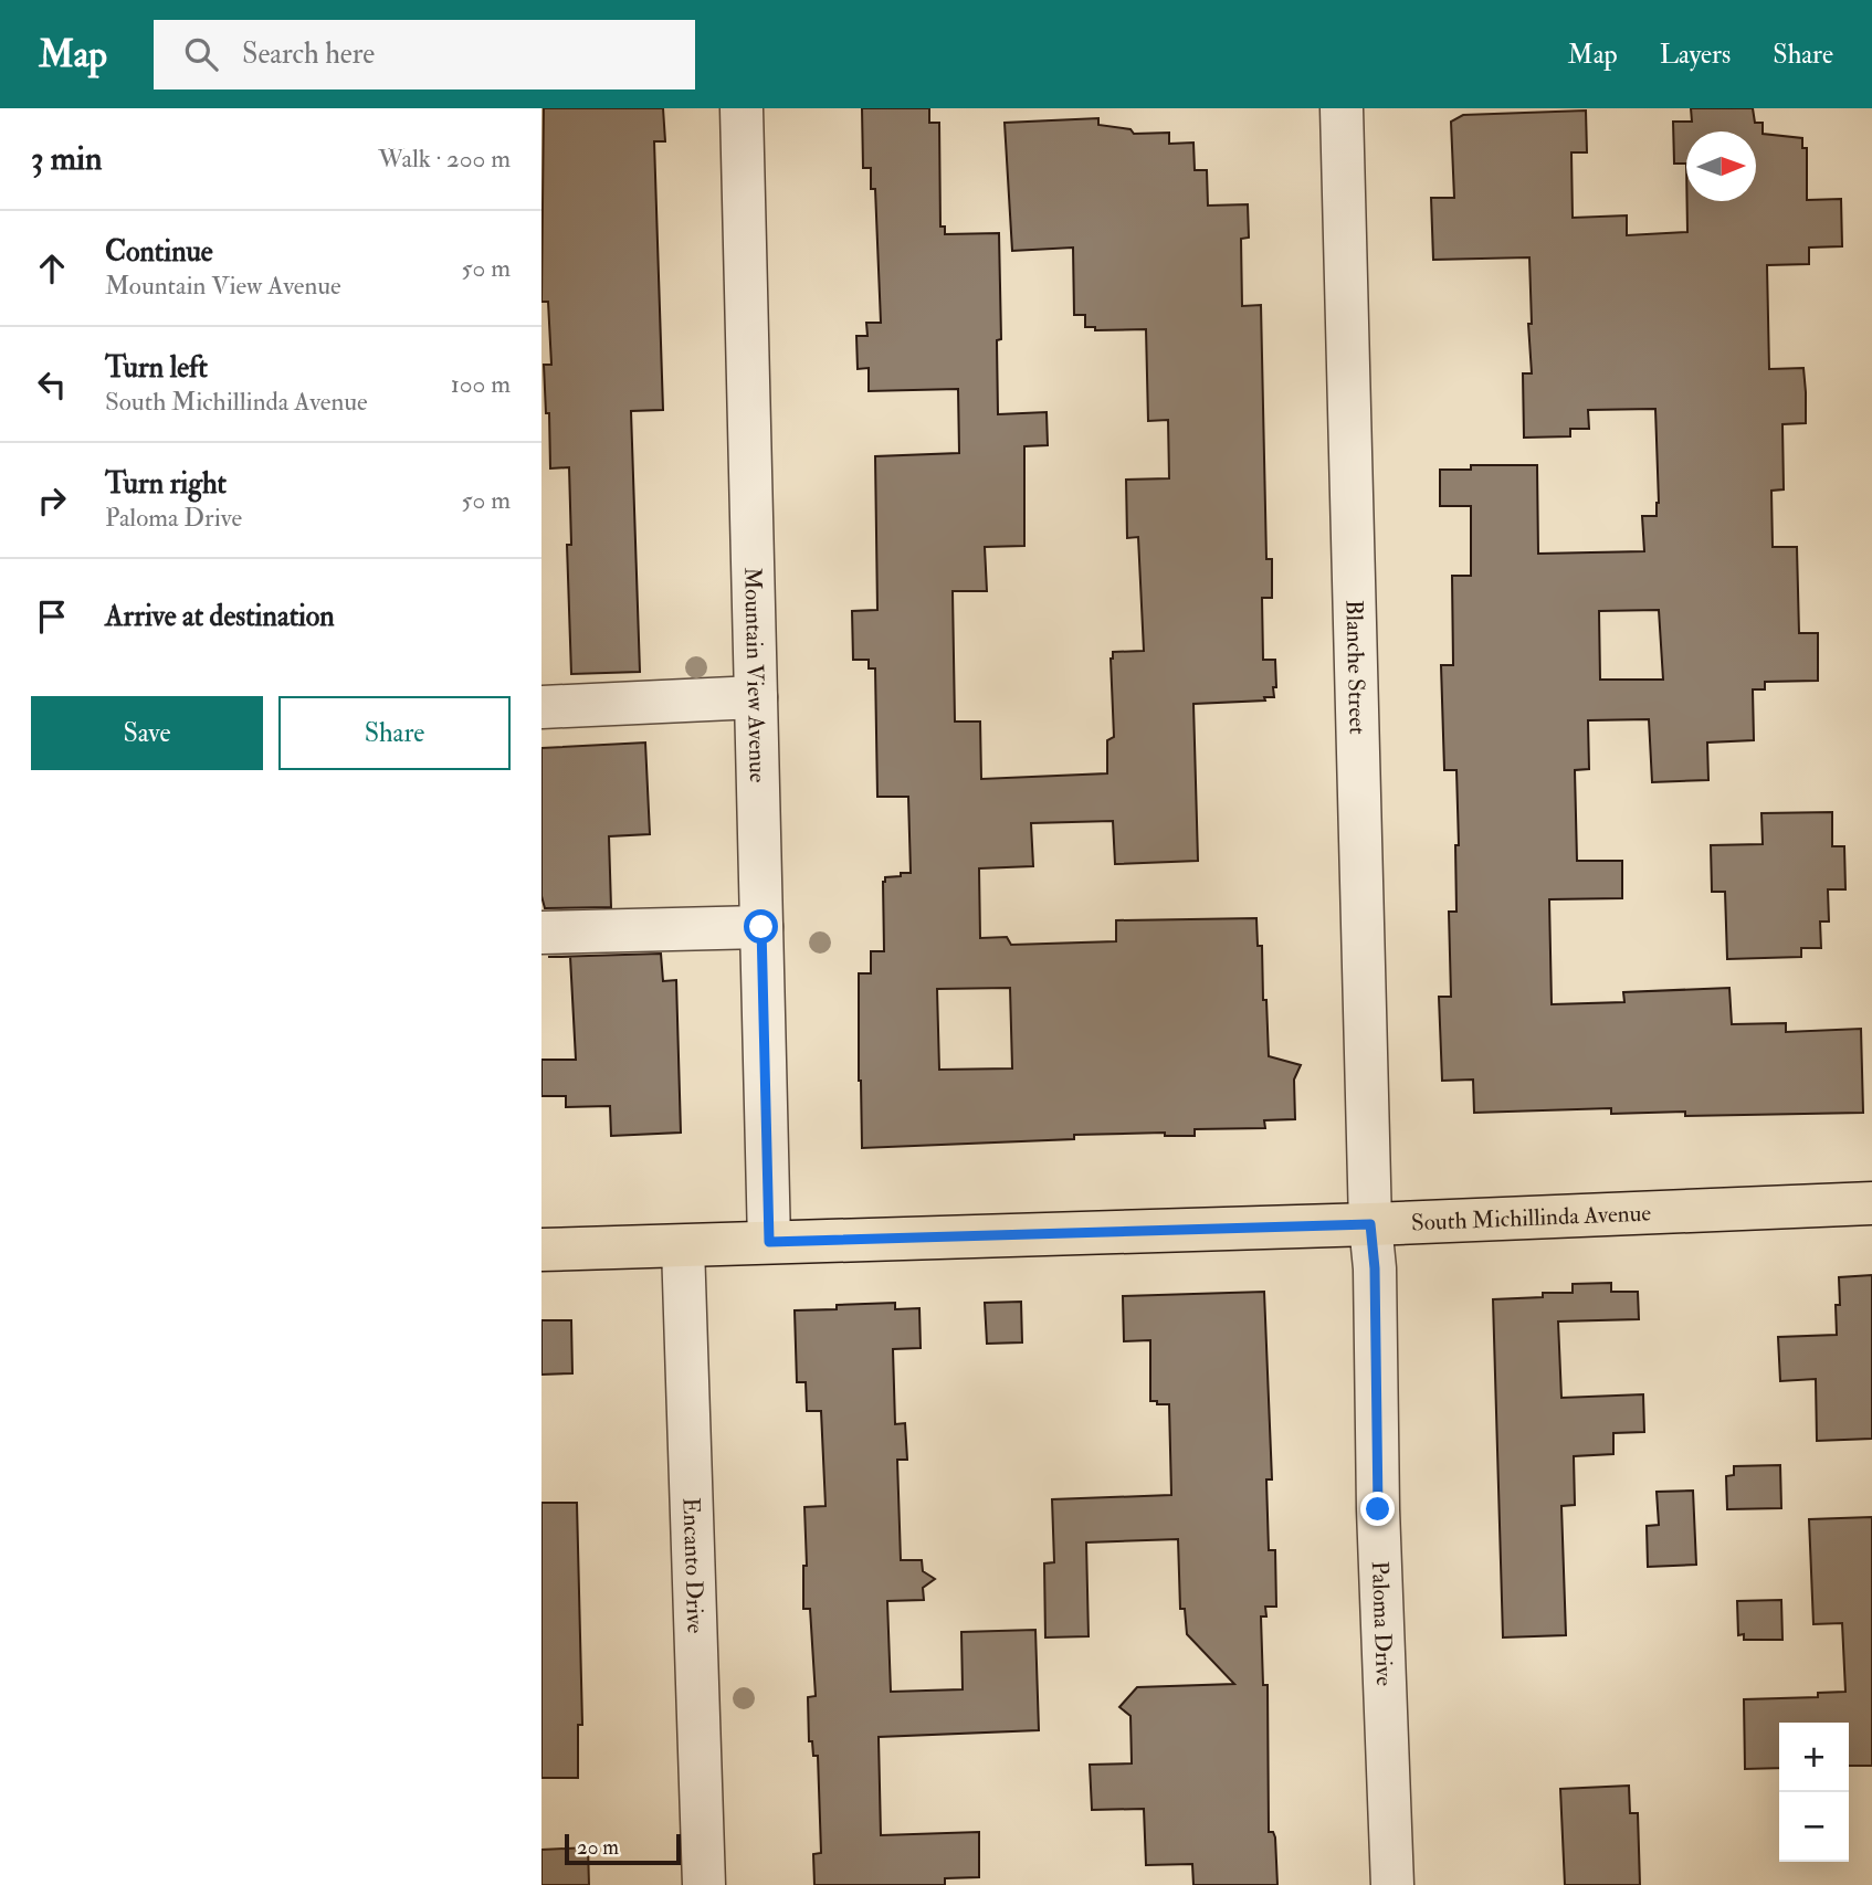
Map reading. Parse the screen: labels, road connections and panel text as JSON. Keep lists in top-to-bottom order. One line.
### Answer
{"streets":{"main road":["South Michillinda Avenue"],"street":["Blanche Street","Mountain View Avenue","Encanto Drive","Paloma Drive"]},"crossings":[["Blanche Street","South Michillinda Avenue"],["Blanche Street","Paloma Drive"],["Mountain View Avenue","South Michillinda Avenue"],["South Michillinda Avenue","Encanto Drive"],["South Michillinda Avenue","Paloma Drive"]],"scale_bar":"20 m","north":"right","page":{"header":"Map","search":"Search here","nav":["Map","Layers","Share"],"heading":["3 min","Walk · 200 m"],"list":[["Continue","Mountain View Avenue","50 m"],["Turn left","South Michillinda Avenue","100 m"],["Turn right","Paloma Drive","50 m"],"Arrive at destination"],"buttons":["Save","Share"],"map_buttons":["+","−"],"scale":"20 m"}}
